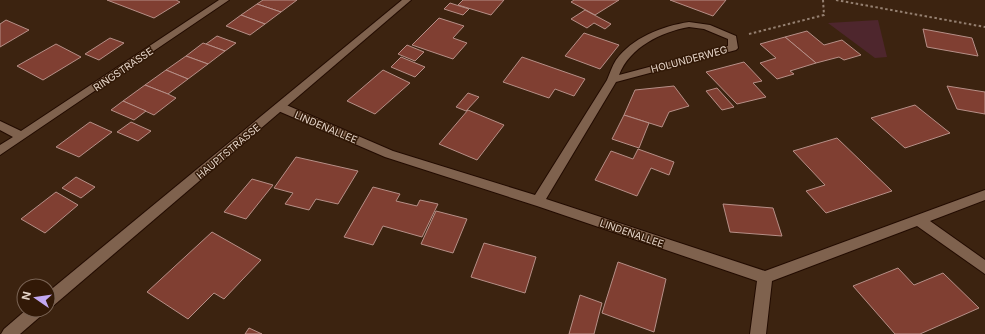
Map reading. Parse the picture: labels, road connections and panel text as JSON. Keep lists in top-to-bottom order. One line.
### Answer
{"streets":{"street":["HOLUNDERWEG","RINGSTRASSE","LINDENALLEE","HAUPTSTRASSE"]},"crossings":[["HOLUNDERWEG","LINDENALLEE"],["LINDENALLEE","HAUPTSTRASSE"]],"north":"left"}
